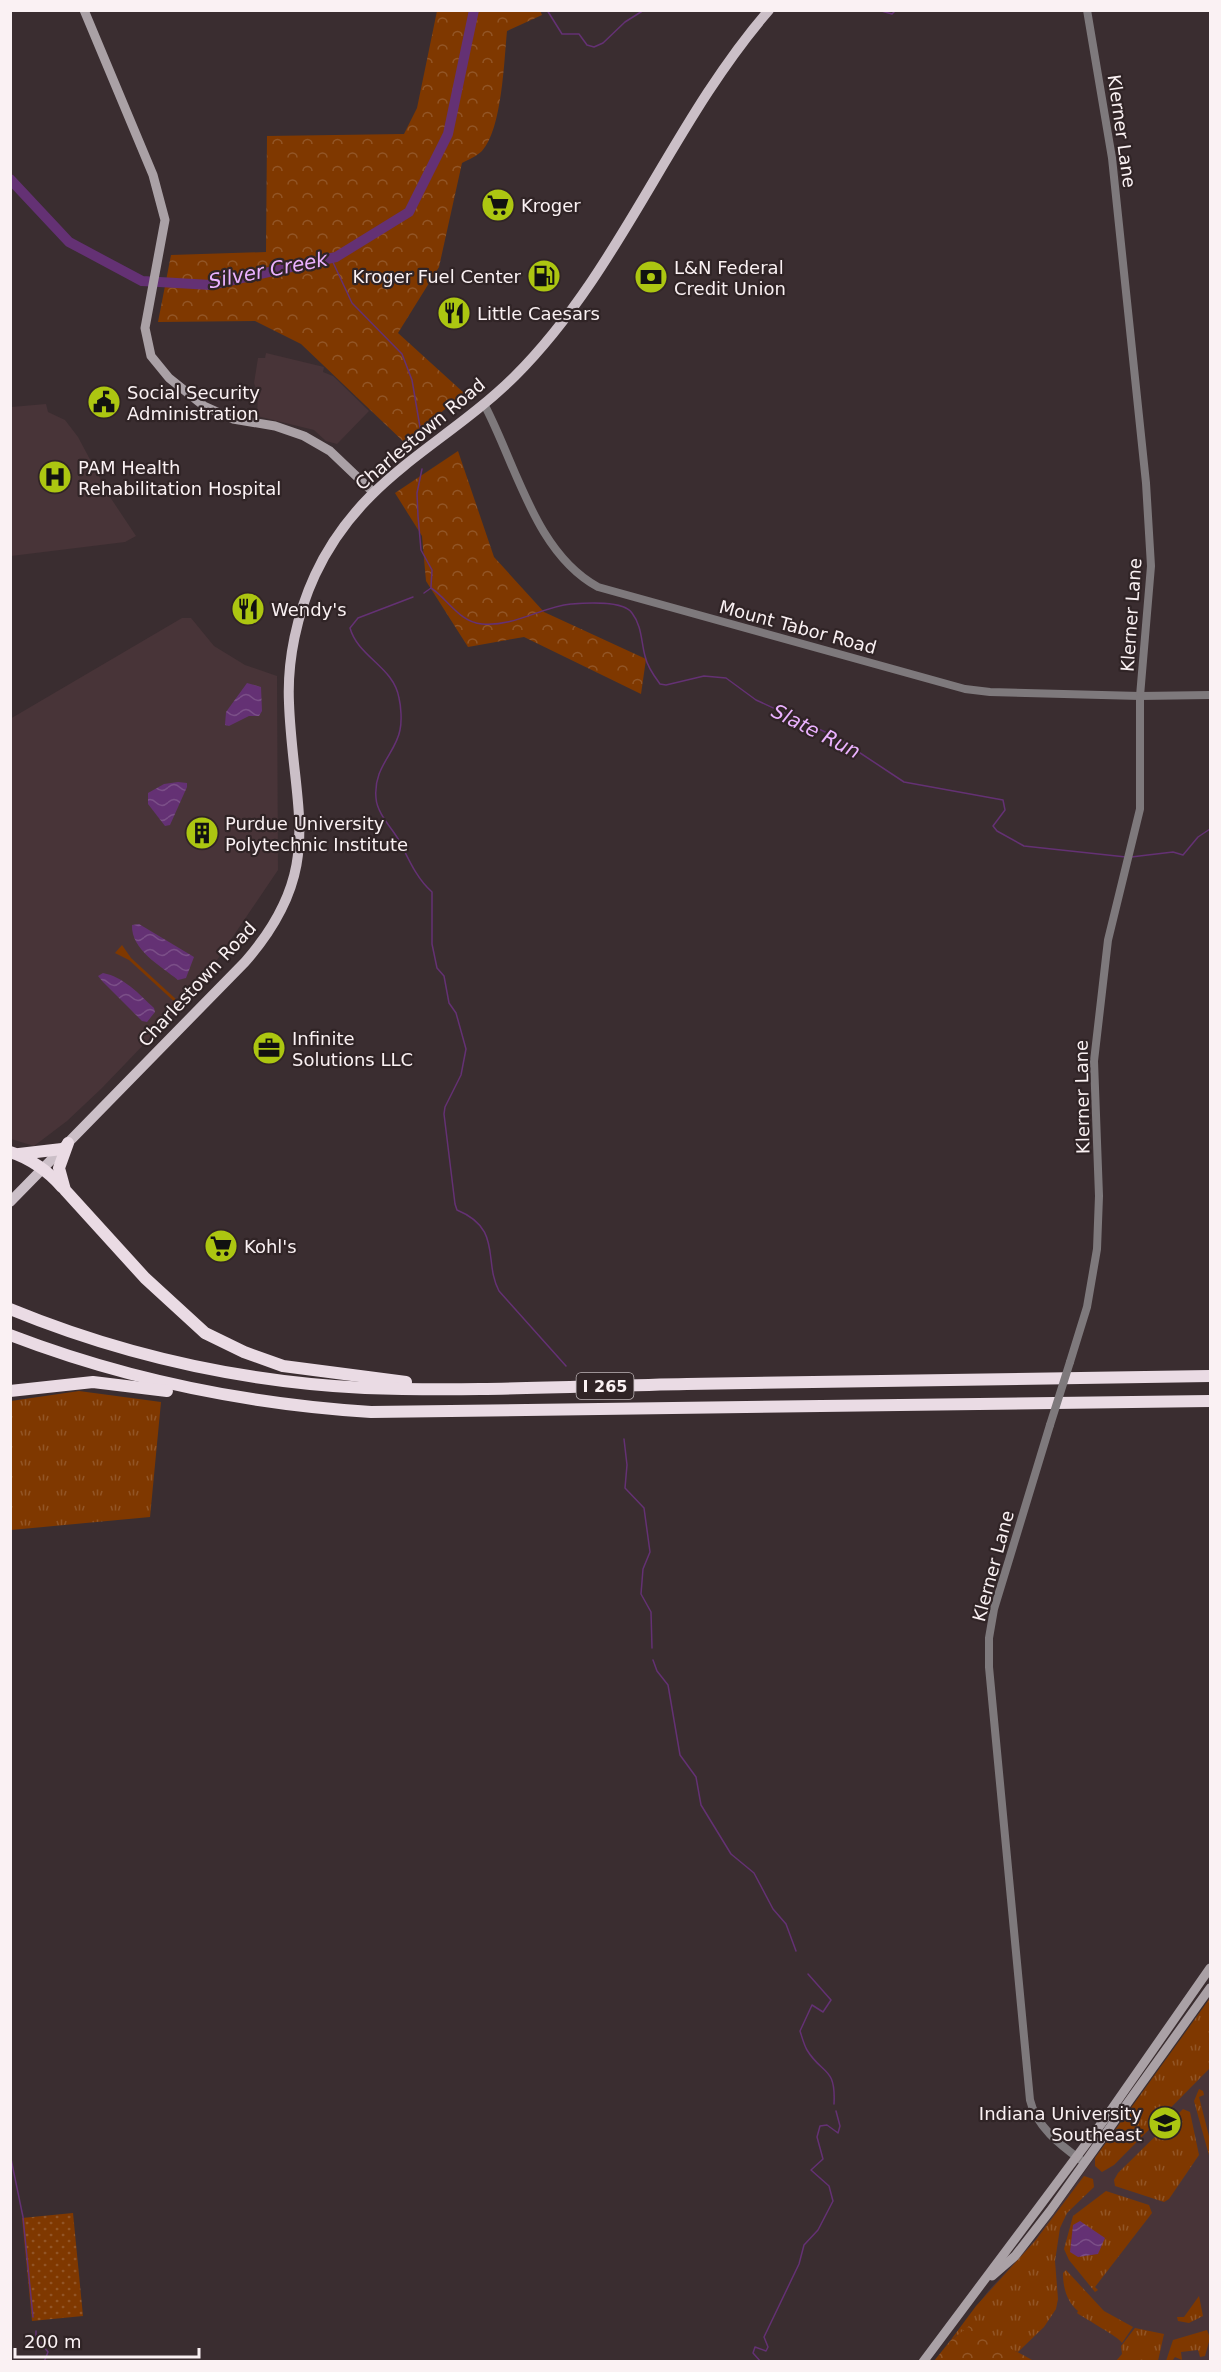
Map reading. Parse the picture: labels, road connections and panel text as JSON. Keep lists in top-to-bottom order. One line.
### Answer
{"streets":{"highway":["I 265"],"main road":["Charlestown Road"],"street":["Klerner Lane","Mount Tabor Road"]},"crossings":[["Klerner Lane","Mount Tabor Road"],["Charlestown Road","Mount Tabor Road"]],"water":["Silver Creek","Slate Run"],"places":{"supermarket":["Kroger","Kohl's"],"fuel station":["Kroger Fuel Center"],"bank":["L&N Federal Credit Union"],"restaurant":["Little Caesars","Wendy's"],"public building":["Social Security Administration"],"hospital":["PAM Health Rehabilitation Hospital"],"building":["Purdue University Polytechnic Institute"],"office":["Infinite Solutions LLC"],"school or university":["Indiana University Southeast"]},"scale_bar":"200 m"}
